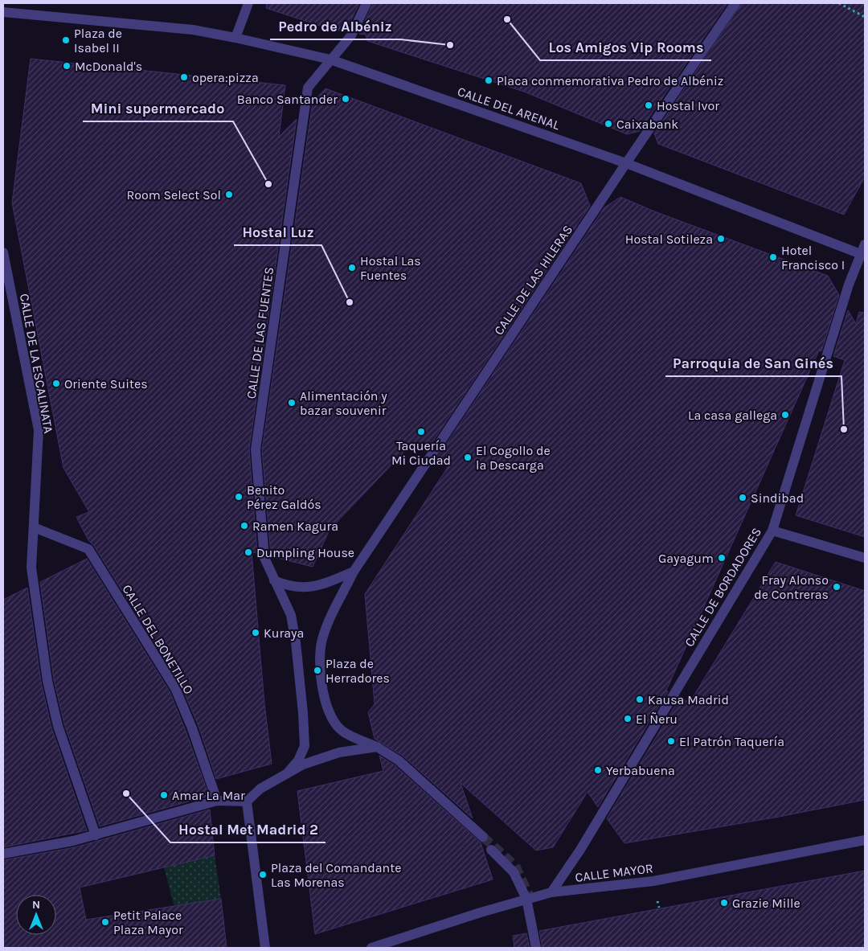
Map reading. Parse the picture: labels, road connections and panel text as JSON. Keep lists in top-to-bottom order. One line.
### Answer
{"streets":{"street":["CALLE DEL ARENAL","CALLE DE LAS HILERAS","CALLE DE LAS FUENTES","CALLE DE LA ESCALINATA","CALLE DE BORDADORES","CALLE DEL BONETILLO","CALLE MAYOR"]},"crossings":[["CALLE DEL ARENAL","CALLE DE LAS HILERAS"],["CALLE DEL ARENAL","CALLE DE LAS FUENTES"],["CALLE DEL ARENAL","CALLE DE BORDADORES"],["CALLE DE LA ESCALINATA","CALLE DEL BONETILLO"],["CALLE DE BORDADORES","CALLE MAYOR"]],"places":["Los Amigos Vip Rooms","Plaza de Isabel II","Pedro de Albéniz","McDonald's","opera:pizza","Placa conmemorativa Pedro de Albéniz","Banco Santander","Hostal Ivor","Caixabank","Mini supermercado","Room Select Sol","Hostal Sotileza","Hotel Francisco I","Hostal Las Fuentes","Hostal Luz","Oriente Suites","Alimentación y bazar souvenir","La casa gallega","Parroquia de San Ginés","Taquería Mi Ciudad","El Cogollo de la Descarga","Benito Pérez Galdós","Sindibad","Ramen Kagura","Dumpling House","Gayagum","Fray Alonso de Contreras","Kuraya","Plaza de Herradores","Kausa Madrid","El Ñeru","El Patrón Taquería","Yerbabuena","Hostal Met Madrid 2","Amar La Mar","Plaza del Comandante Las Morenas","Grazie Mille","Petit Palace Plaza Mayor"],"north":"top"}
